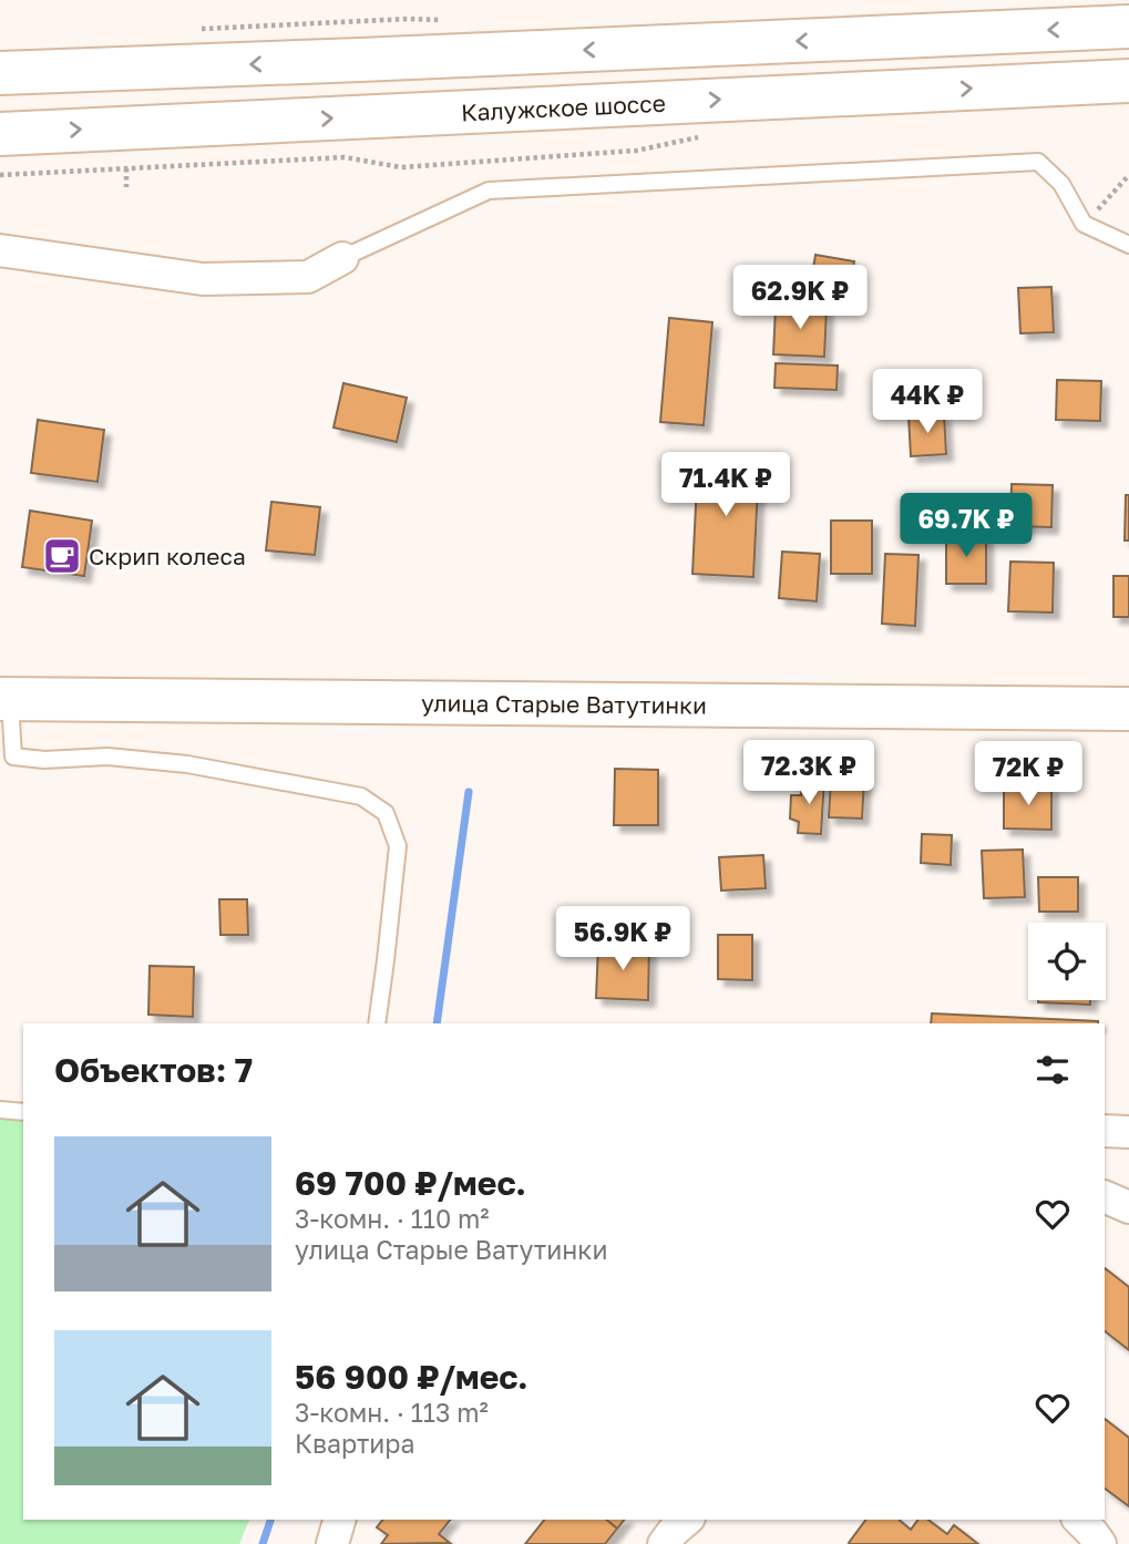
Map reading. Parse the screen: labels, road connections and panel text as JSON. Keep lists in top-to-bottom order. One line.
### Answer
{"streets":{"main road":["Калужское шоссе","улица Старые Ватутинки"]},"places":{"cafe":["Скрип колеса"]},"page":{"price":["62.9K ₽","44K ₽","71.4K ₽","69.7K ₽","72.3K ₽","72K ₽","56.9K ₽"],"heading":"Объектов: 7","list":[{"name":"69 700 ₽/мес.","note":"3-комн. · 110 m² · улица Старые Ватутинки"},{"name":"56 900 ₽/мес.","note":"3-комн. · 113 m² · Квартира"}]}}
